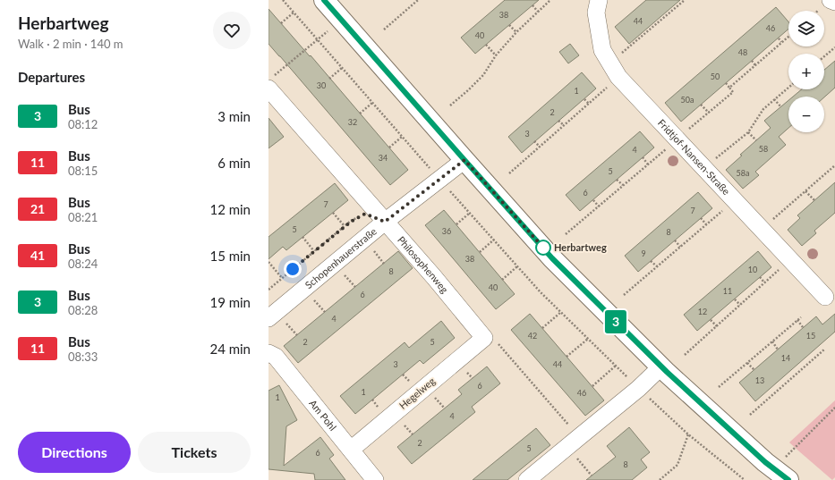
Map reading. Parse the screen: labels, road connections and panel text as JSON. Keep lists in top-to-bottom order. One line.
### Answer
{"streets":{"street":["Fridtjof-Nansen-Straße","Schopenhauerstraße","Philosophenweg","Hegelweg","Am Pohl"]},"crossings":[["Schopenhauerstraße","Philosophenweg"],["Philosophenweg","Hegelweg"],["Hegelweg","Am Pohl"]],"places":["Herbartweg"],"lines":["bus line 3"],"house_numbers":["38","44","46","40","48","50","30","1","50a","2","32","3","58","4","34","5","58a","6","7","7","5","36","8","9","38","10","8","40","11","6","12","4","42","15","2","5","14","3","44","13","6","1","46","1","4","2","5","6","8"],"page":{"heading":[["Herbartweg","Walk · 2 min · 140 m"],"Departures"],"on_map":"3","map_buttons":["+","−"],"list":[{"mark":"3","name":"Bus","note":"08:12","value":"3 min"},{"mark":"11","name":"Bus","note":"08:15","value":"6 min"},{"mark":"21","name":"Bus","note":"08:21","value":"12 min"},{"mark":"41","name":"Bus","note":"08:24","value":"15 min"},{"mark":"3","name":"Bus","note":"08:28","value":"19 min"},{"mark":"11","name":"Bus","note":"08:33","value":"24 min"}],"buttons":["Directions","Tickets"]}}
